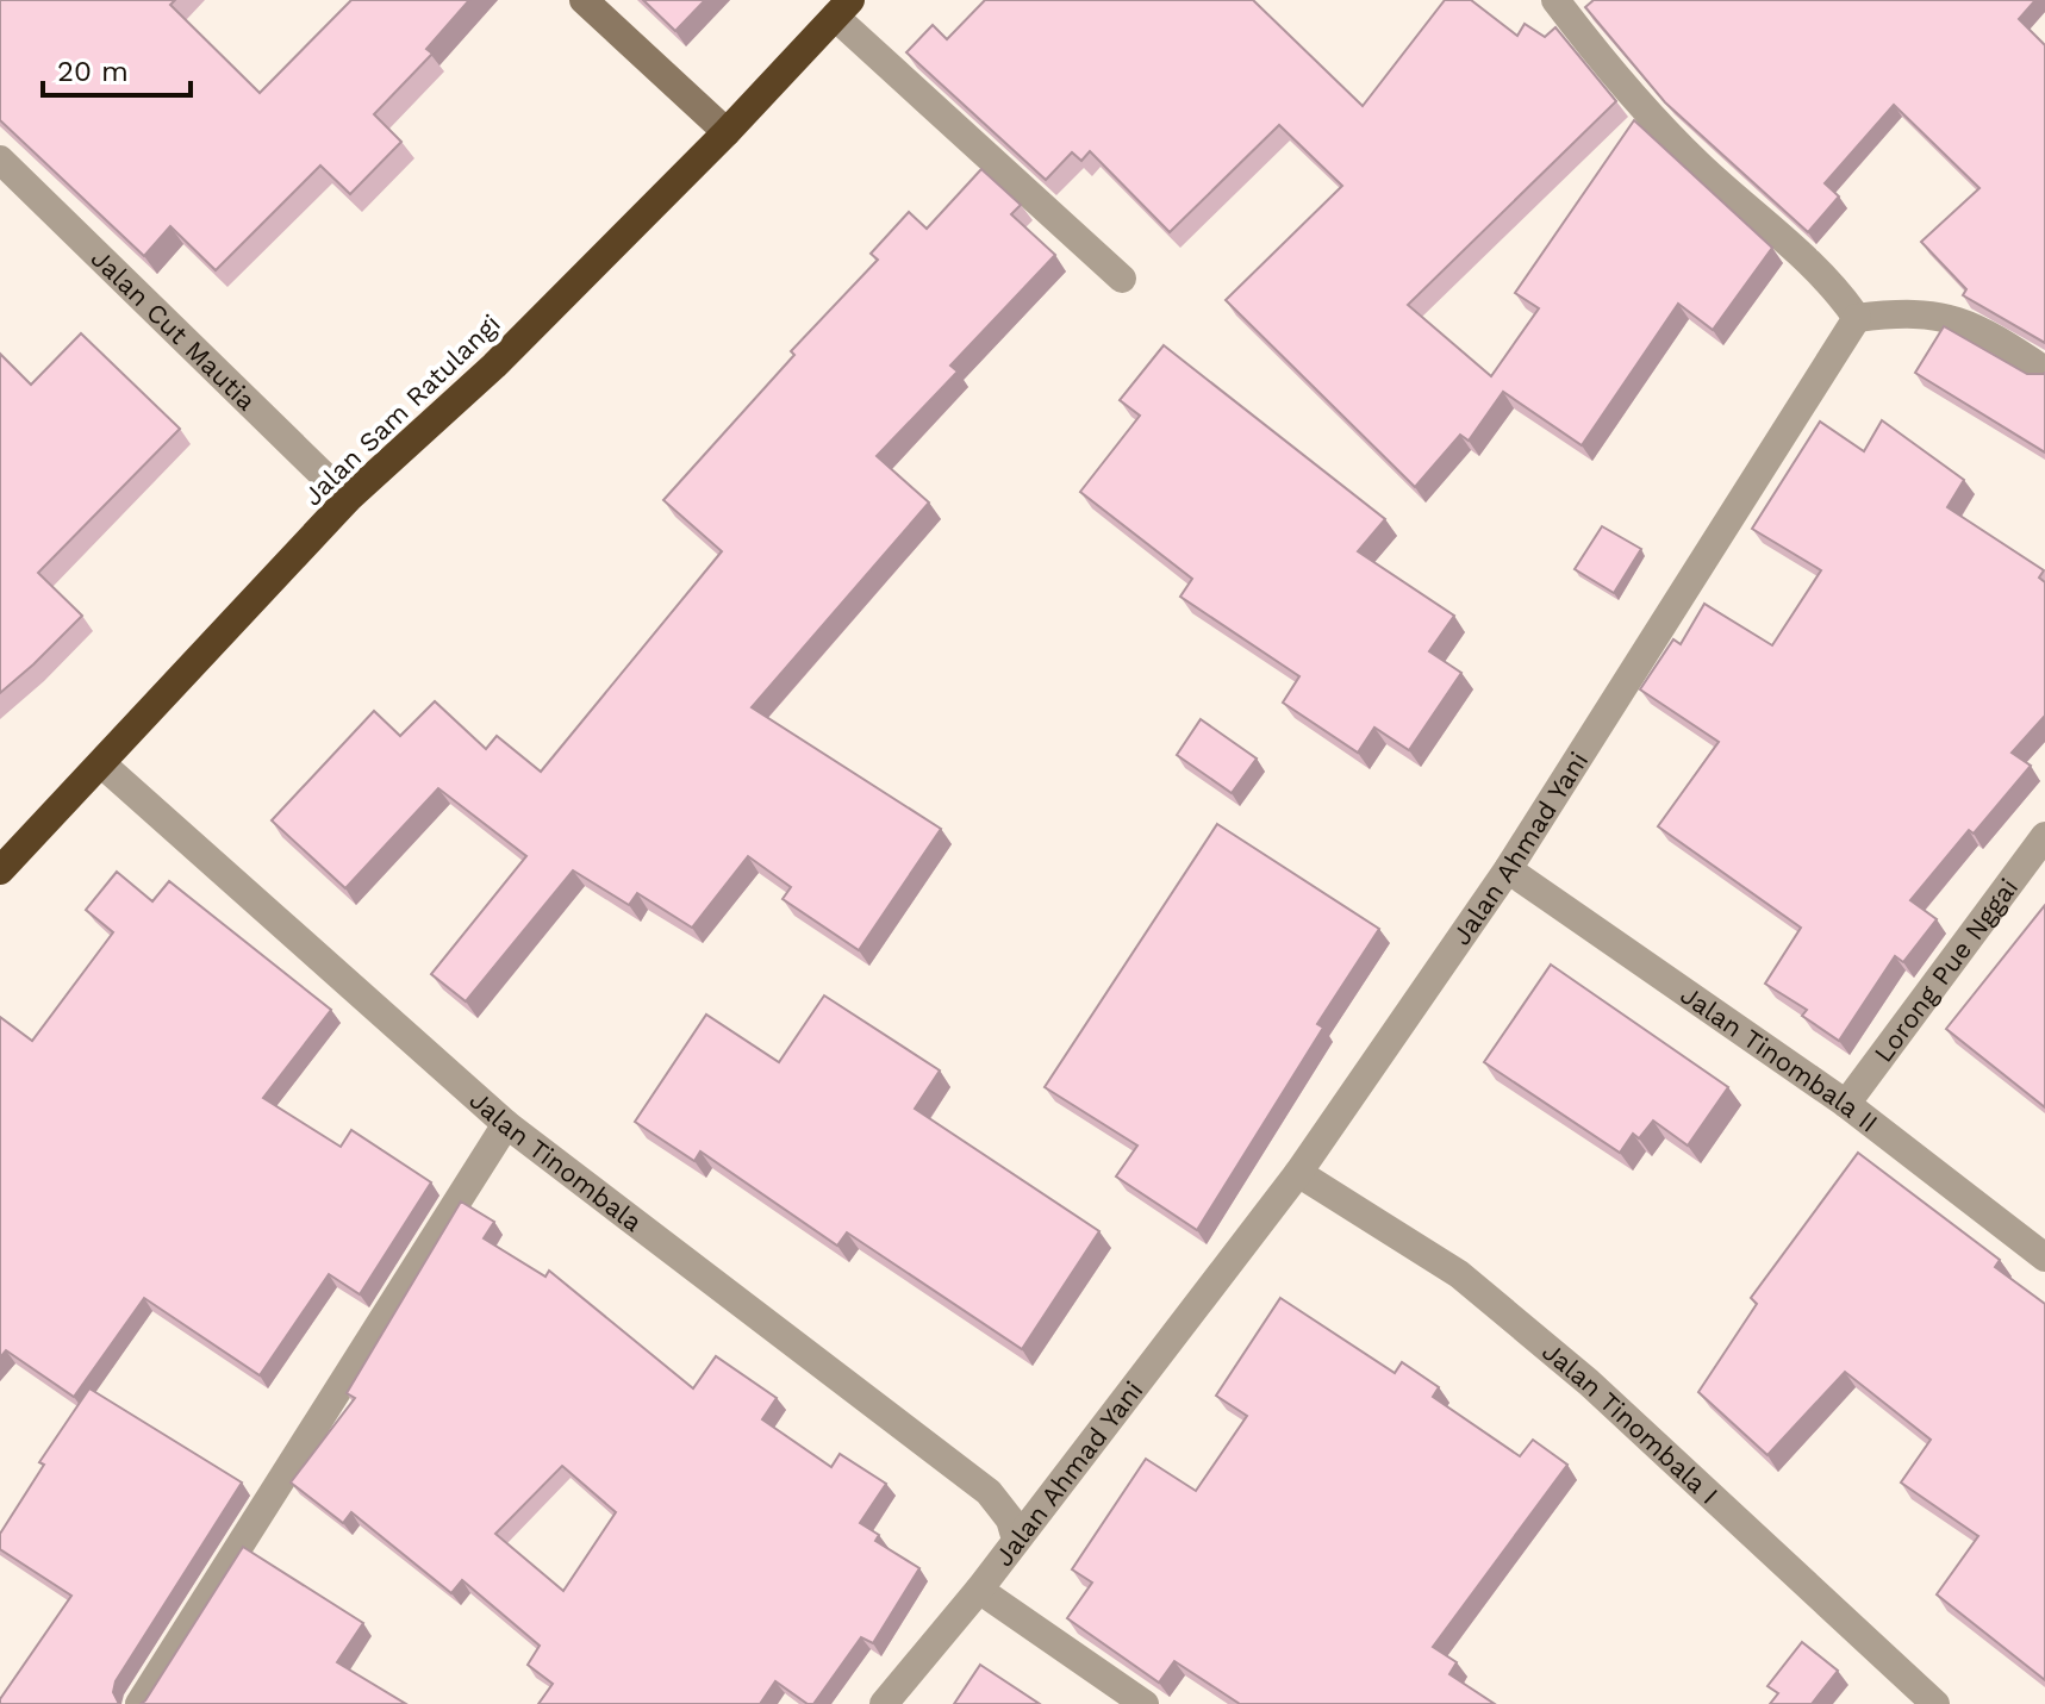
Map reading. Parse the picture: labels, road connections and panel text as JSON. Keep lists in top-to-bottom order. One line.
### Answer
{"streets":{"highway":["Jalan Sam Ratulangi"],"street":["Jalan Cut Mautia","Jalan Ahmad Yani","Lorong Pue Nggai","Jalan Tinombala II","Jalan Tinombala","Jalan Tinombala I"]},"crossings":[["Jalan Cut Mautia","Jalan Sam Ratulangi"],["Jalan Sam Ratulangi","Jalan Tinombala"],["Jalan Ahmad Yani","Jalan Tinombala II"],["Jalan Ahmad Yani","Jalan Tinombala"],["Jalan Ahmad Yani","Jalan Tinombala I"],["Lorong Pue Nggai","Jalan Tinombala II"]],"scale_bar":"20 m"}
